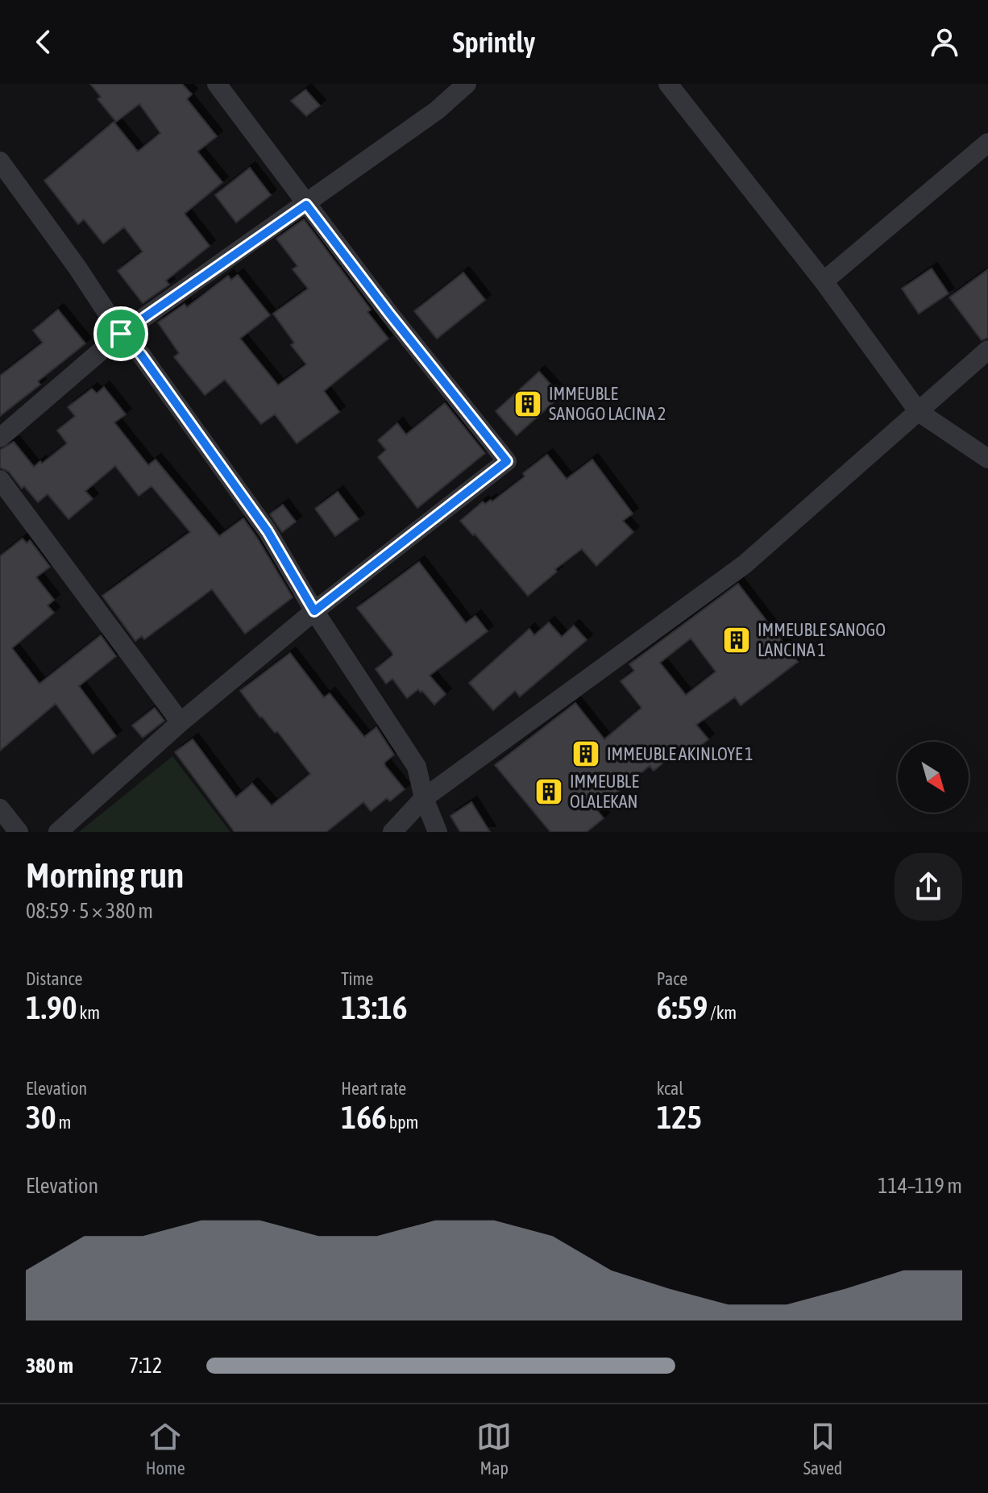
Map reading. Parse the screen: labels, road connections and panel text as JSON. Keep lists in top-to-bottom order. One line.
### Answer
{"places":{"building":["IMMEUBLE SANOGO LACINA 2","IMMEUBLE SANOGO LANCINA 1","IMMEUBLE AKINLOYE 1","IMMEUBLE OLALEKAN"]},"north":"bottom right","page":{"header":"Sprintly","heading":["Morning run","08:59 · 5 × 380 m"],"stats":[["Distance","1.90 km"],["Time","13:16"],["Pace","6:59 /km"],["Elevation","30 m"],["Heart rate","166 bpm"],["kcal","125"]],"chart":["Elevation","114–119 m"],"list":[{"name":"380 m","note":"7:12"}],"tabs":["Home","Map","Saved"]}}
